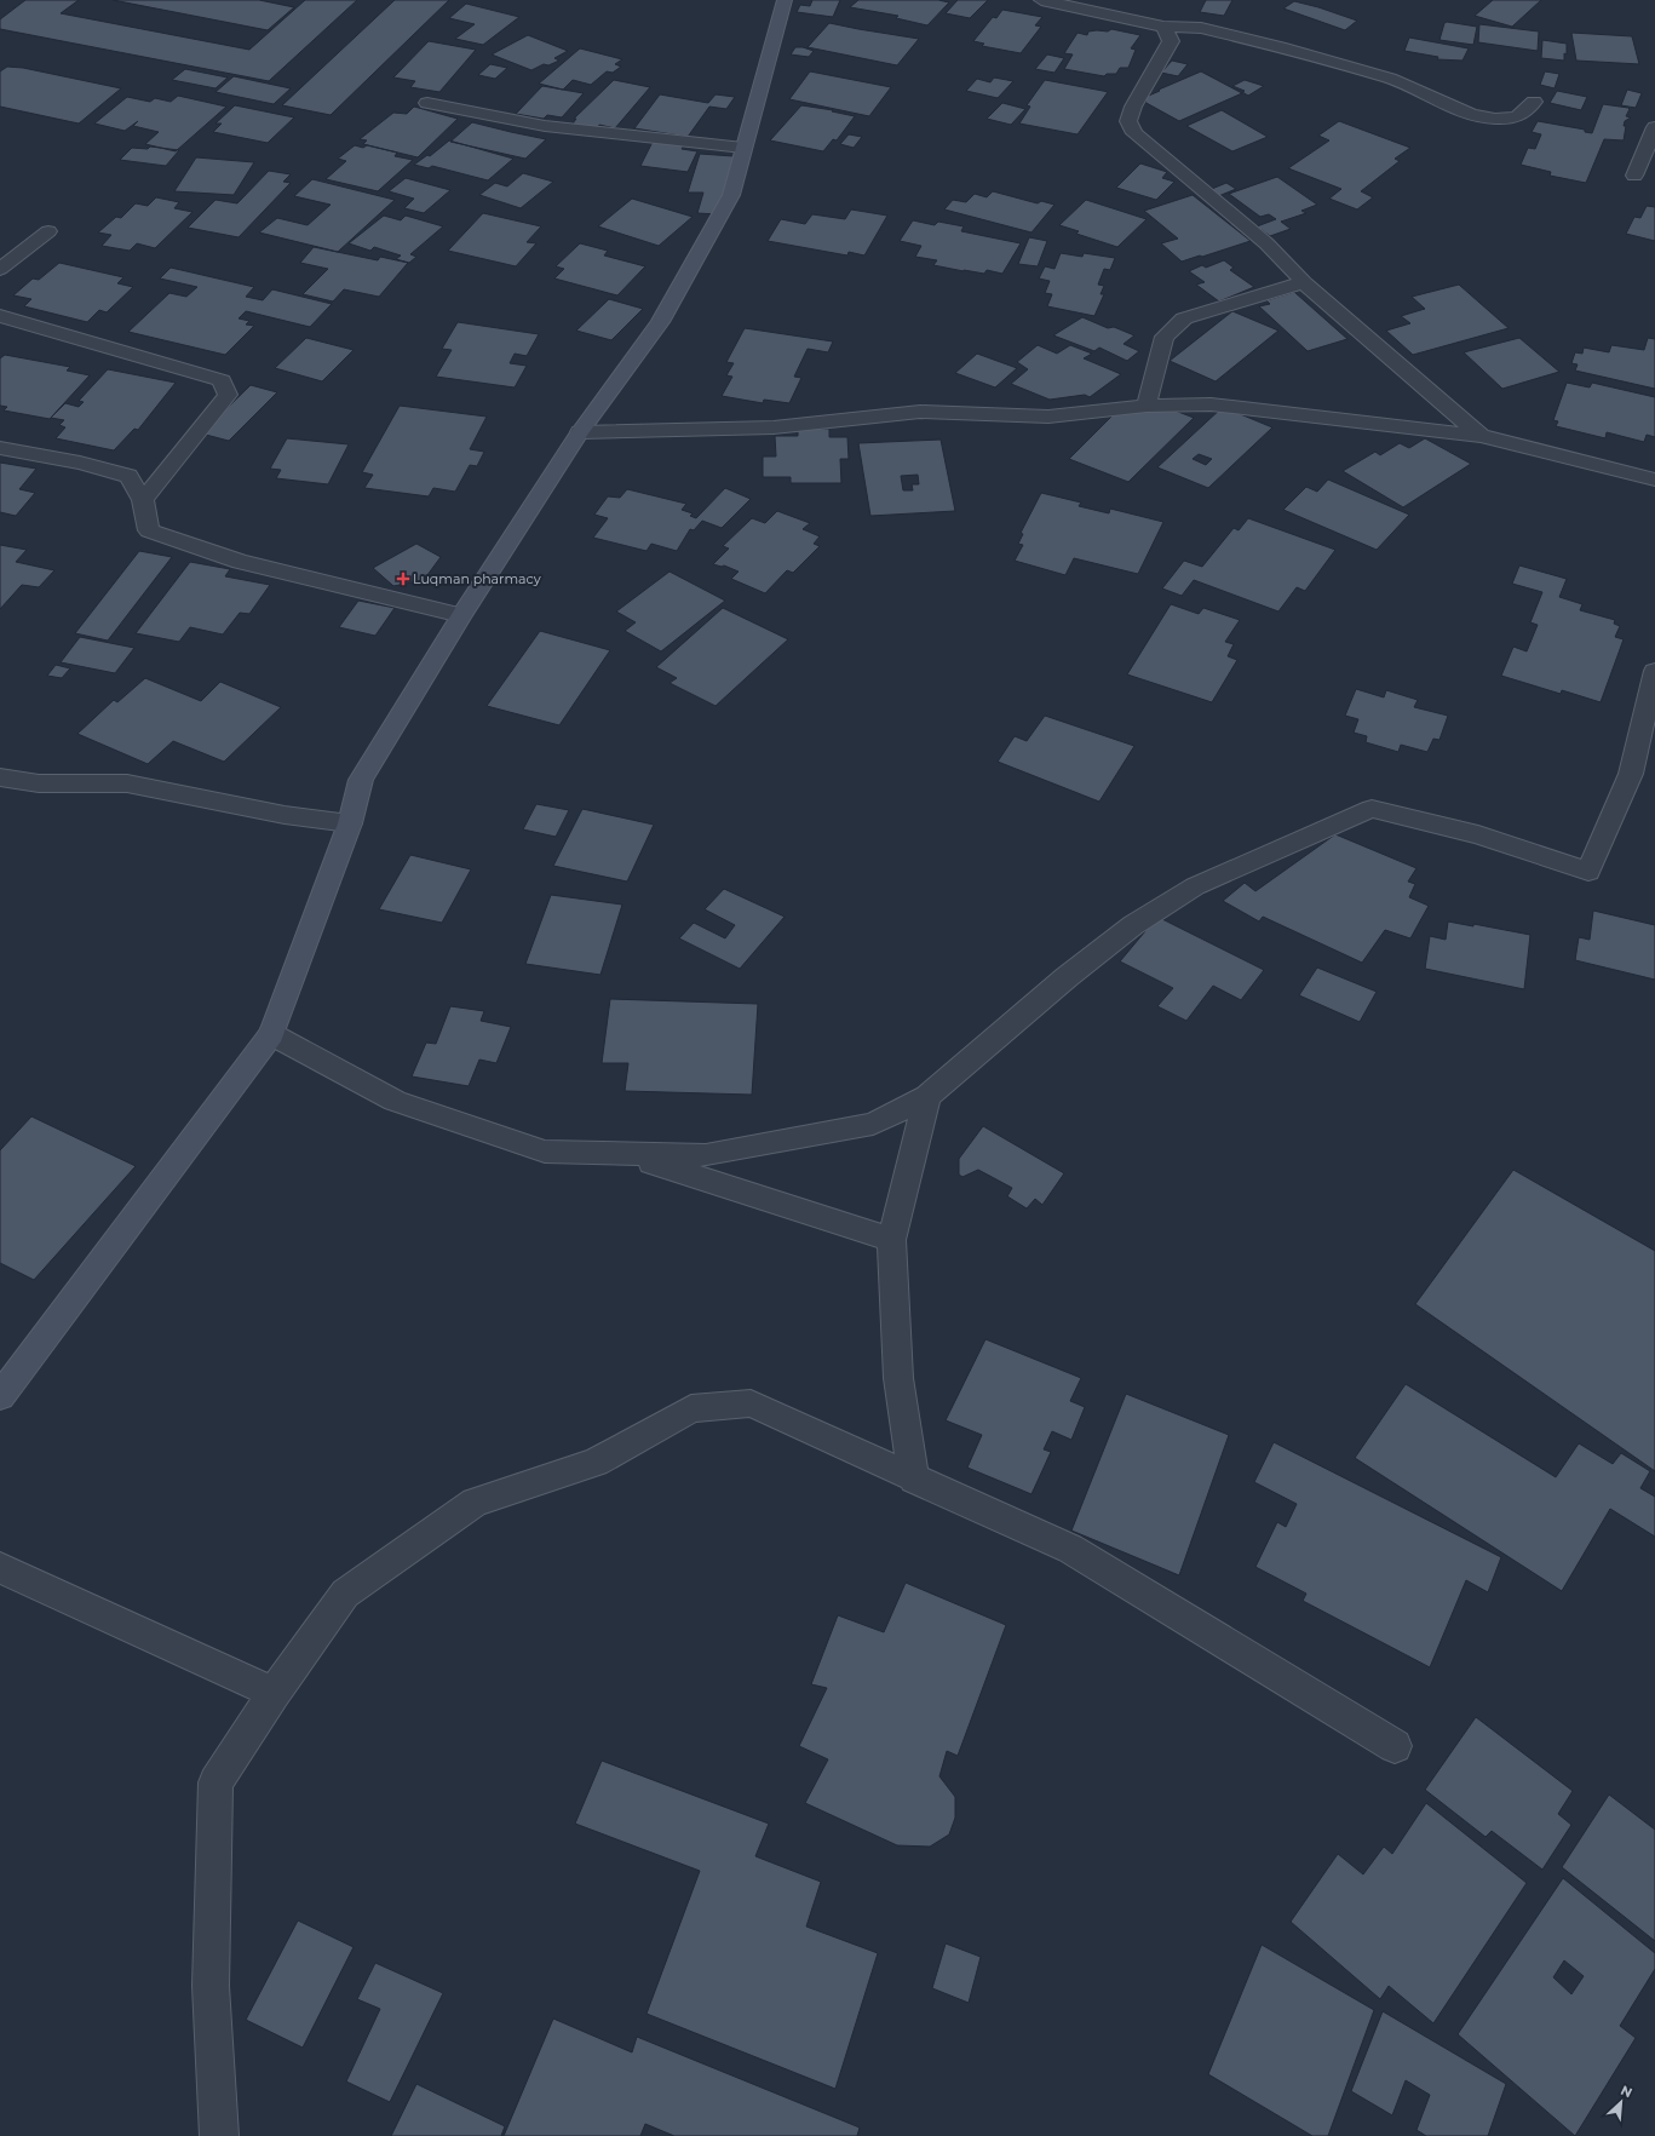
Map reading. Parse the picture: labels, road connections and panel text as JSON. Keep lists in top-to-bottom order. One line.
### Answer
{"places":{"health":["Luqman pharmacy"]},"north":"top right"}
